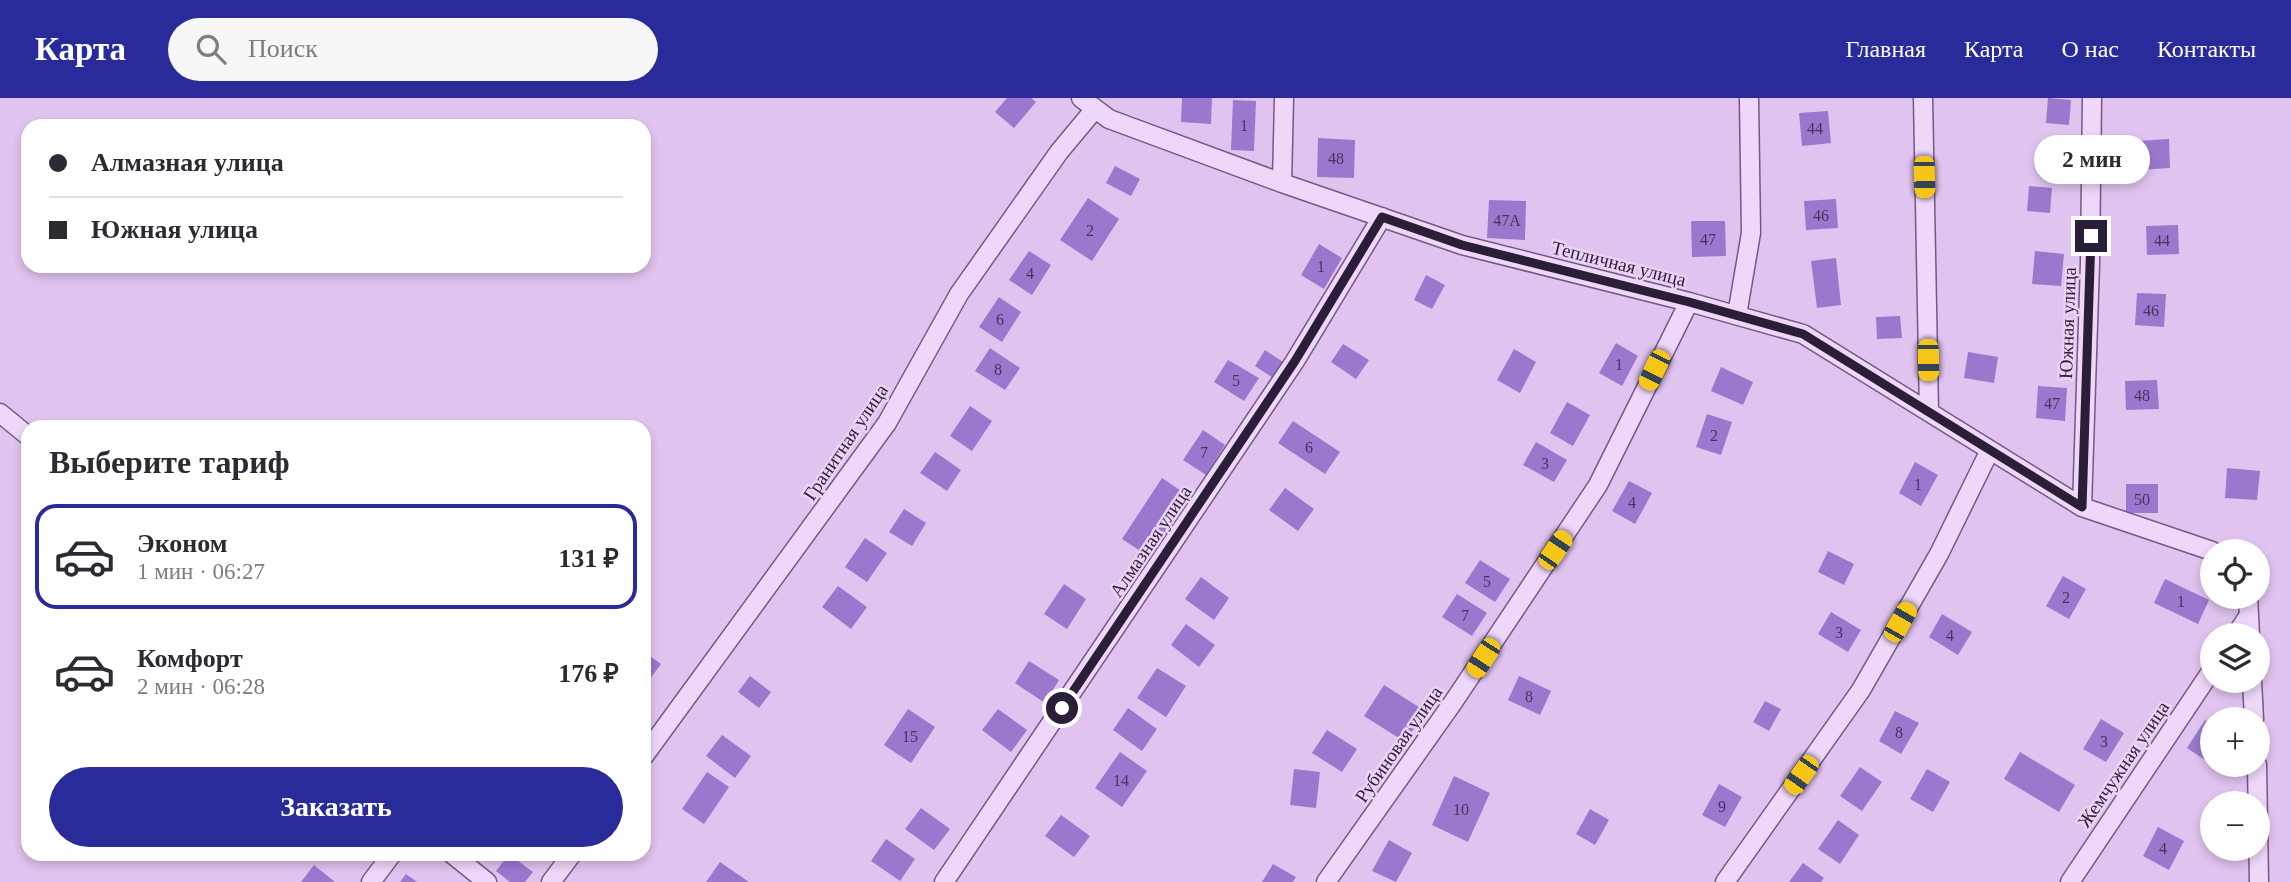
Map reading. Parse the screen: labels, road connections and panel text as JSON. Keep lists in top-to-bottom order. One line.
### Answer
{"streets":{"street":["Тепличная улица","Южная улица","Гранитная улица","Алмазная улица","Рубиновая улица","Жемчужная улица"]},"crossings":[["Тепличная улица","Южная улица"],["Тепличная улица","Гранитная улица"],["Тепличная улица","Алмазная улица"],["Тепличная улица","Рубиновая улица"]],"house_numbers":["1","44","48","46","47А","2","47","44","1","4","46","6","1","8","5","48","47","2","6","7","3","1","50","4","5","2","1","7","3","4","8","8","15","3","14","9","10","4"],"page":{"header":"Карта","search":"Поиск","nav":["Главная","Карта","О нас","Контакты"],"banner":["Алмазная улица","Южная улица"],"bubble":"2 мин","heading":"Выберите тариф","list":[{"name":"Эконом","note":"1 мин · 06:27","value":"131 ₽"},{"name":"Комфорт","note":"2 мин · 06:28","value":"176 ₽"}],"map_buttons":["+","−"],"buttons":"Заказать"}}
